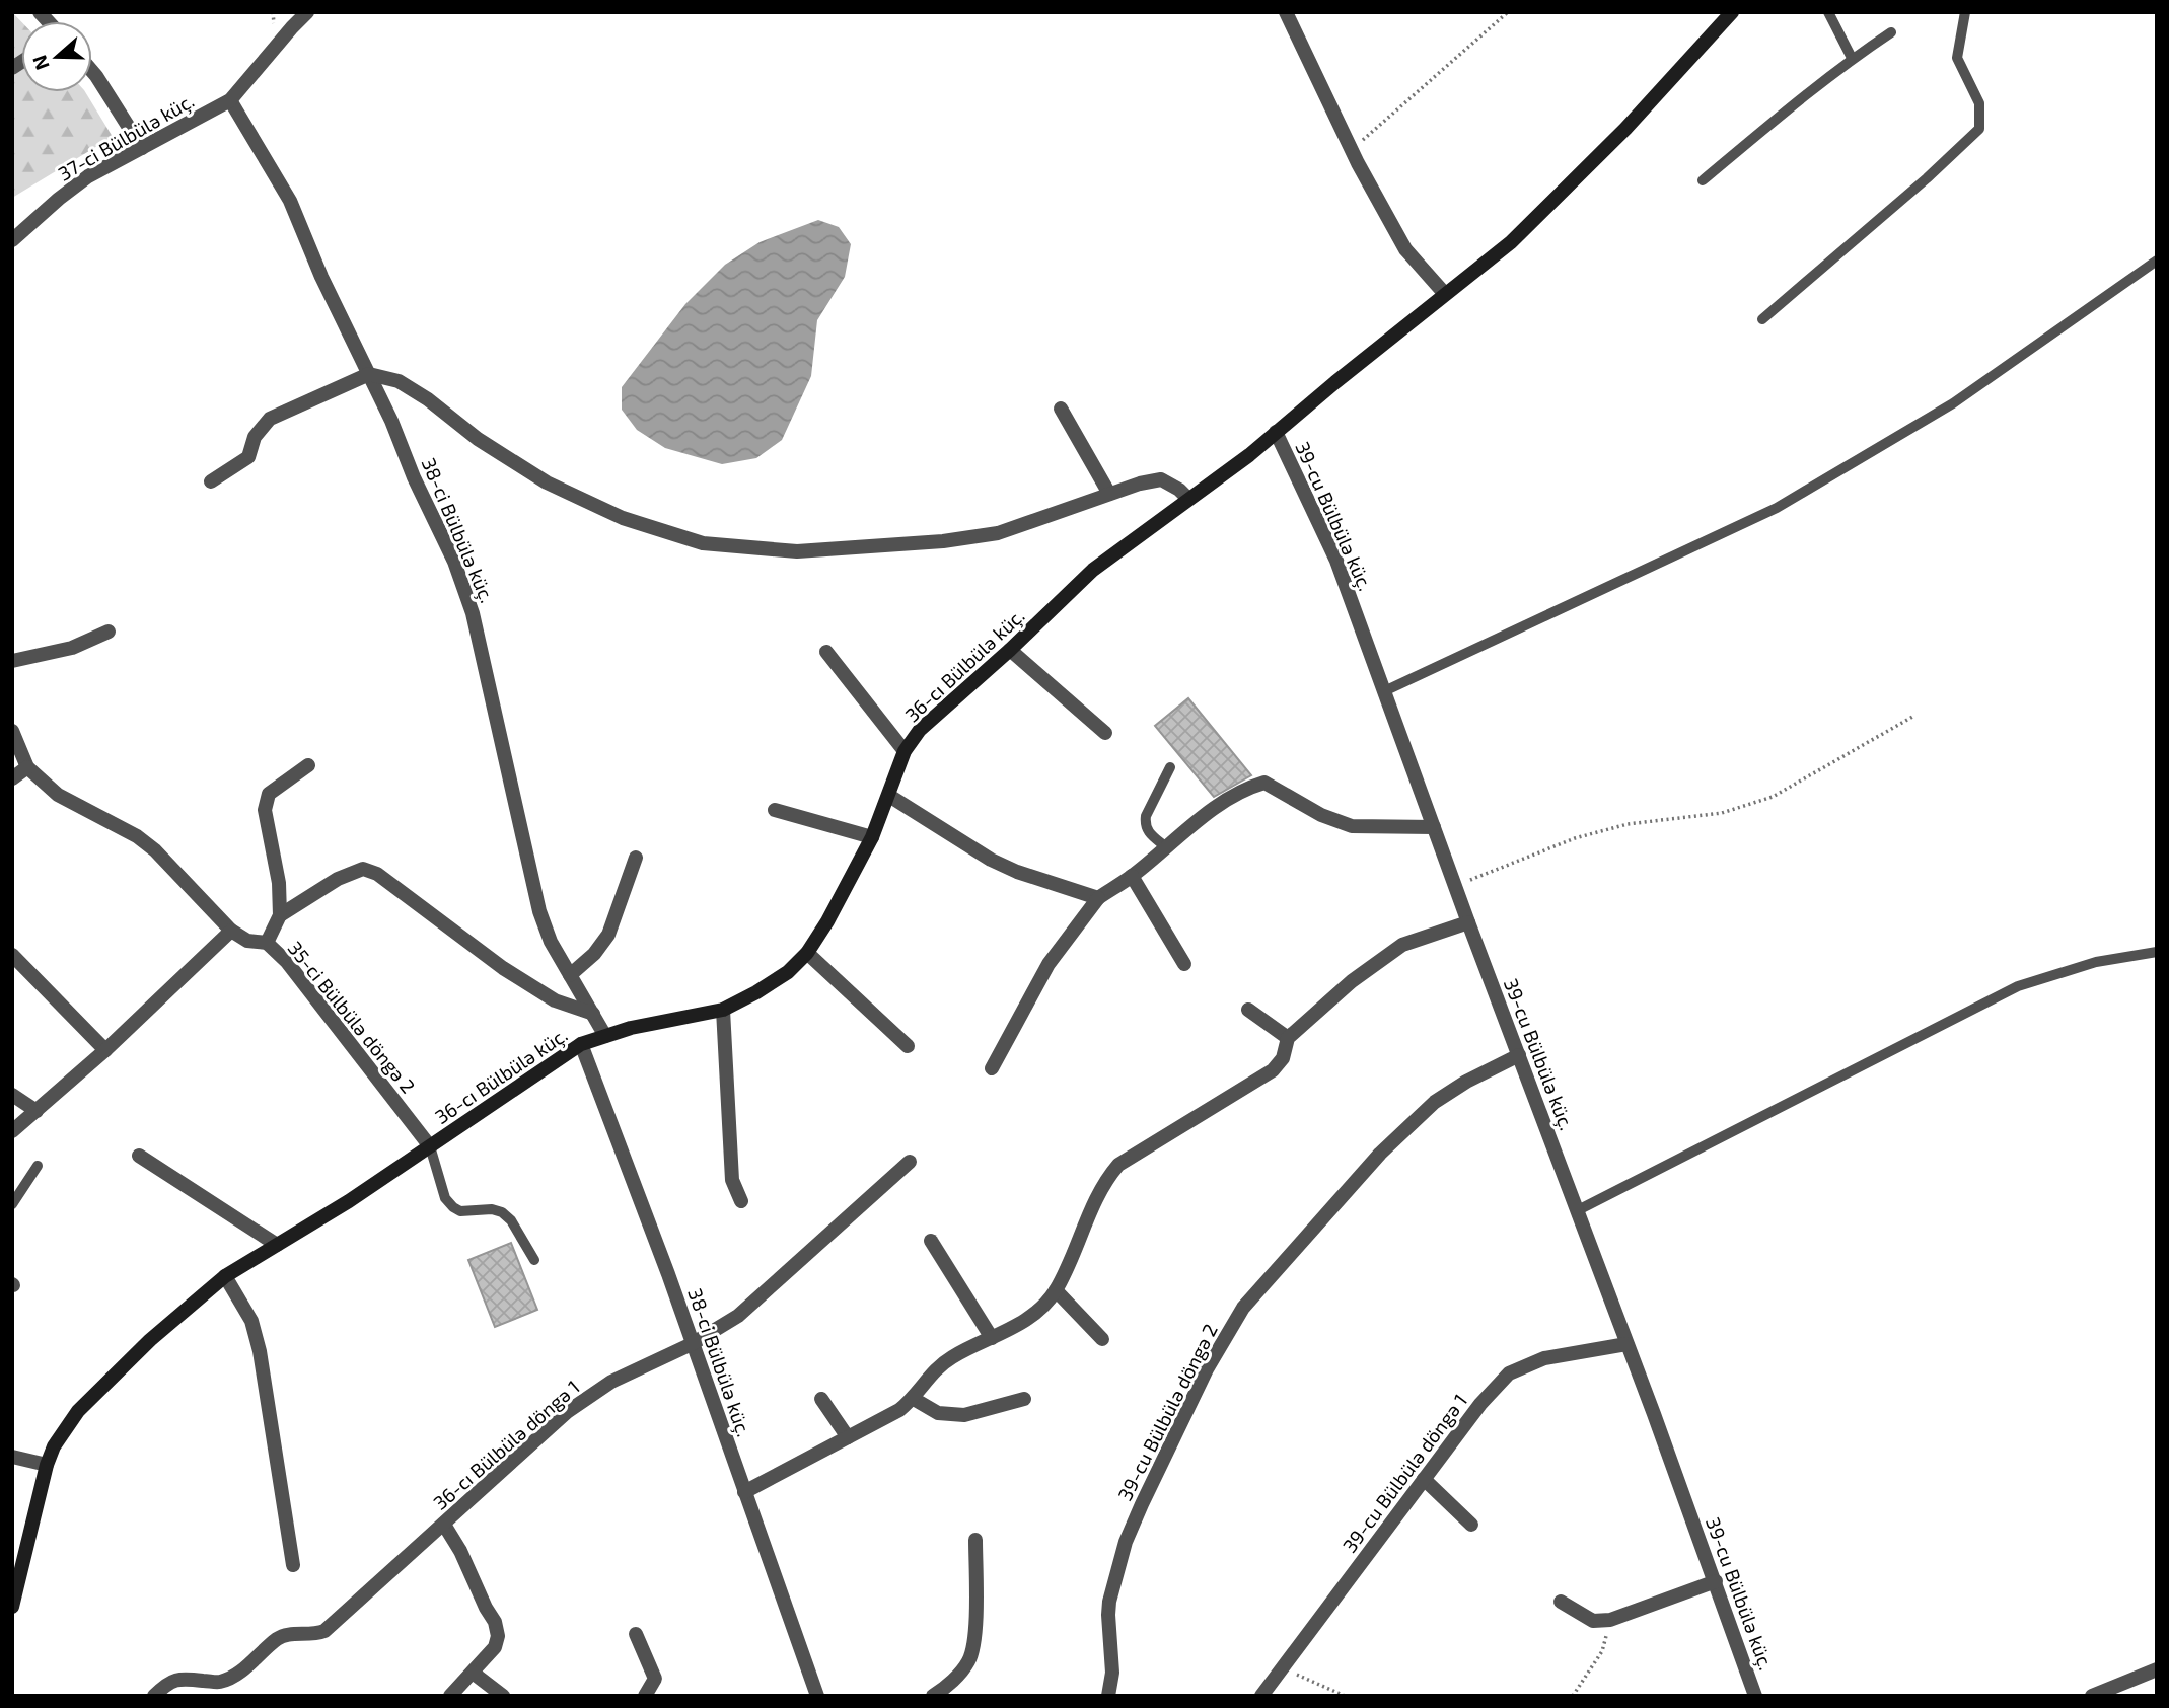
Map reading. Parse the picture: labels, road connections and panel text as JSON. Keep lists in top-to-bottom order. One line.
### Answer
{"streets":{"street":["37-ci Bülbülə küç.","39-cu Bülbülə küç.","38-ci Bülbülə küç.","36-cı Bülbülə küç.","35-ci Bülbülə döngə 2","39-cu Bülbülə döngə 2","36-cı Bülbülə döngə 1","39-cu Bülbülə döngə 1"]},"crossings":[["37-ci Bülbülə küç.","38-ci Bülbülə küç."],["39-cu Bülbülə küç.","36-cı Bülbülə küç."],["39-cu Bülbülə küç.","39-cu Bülbülə döngə 2"],["39-cu Bülbülə küç.","39-cu Bülbülə döngə 1"],["38-ci Bülbülə küç.","36-cı Bülbülə küç."],["38-ci Bülbülə küç.","36-cı Bülbülə döngə 1"],["36-cı Bülbülə küç.","35-ci Bülbülə döngə 2"]],"north":"left"}
